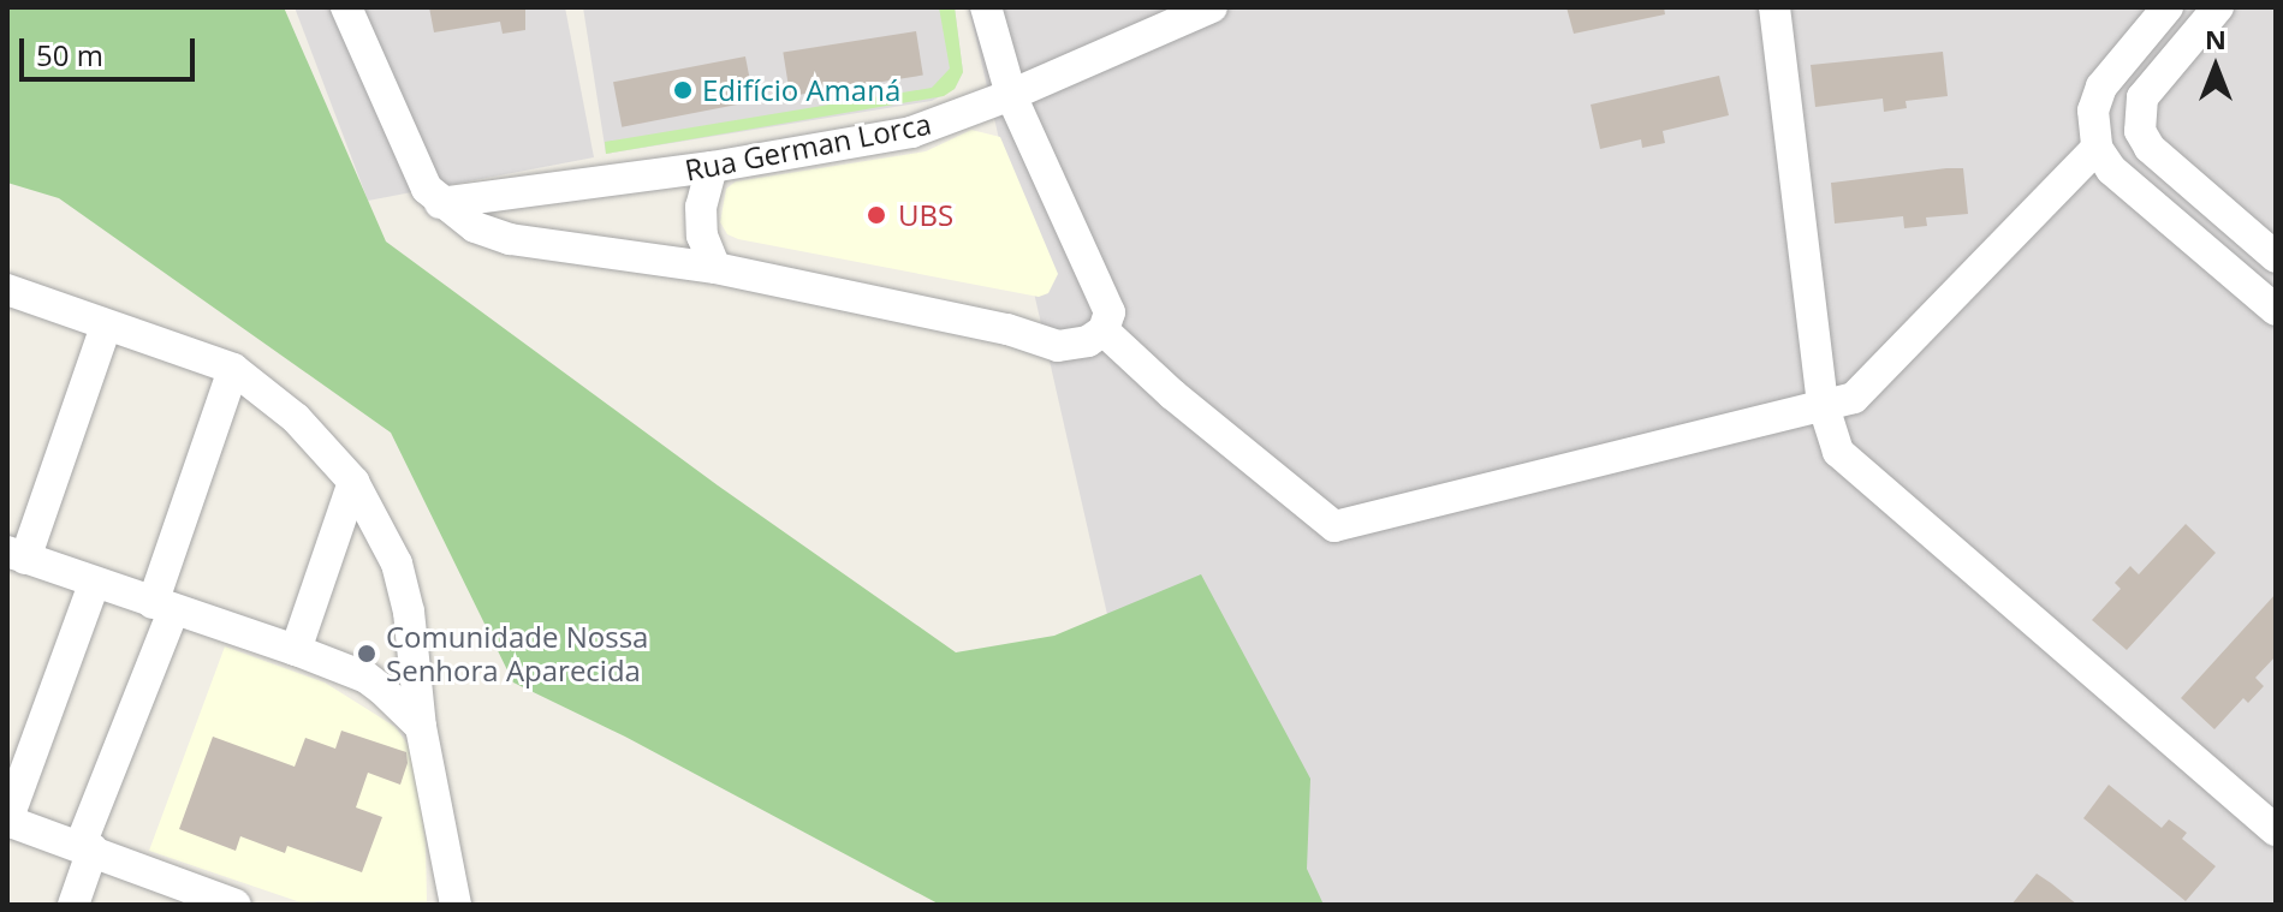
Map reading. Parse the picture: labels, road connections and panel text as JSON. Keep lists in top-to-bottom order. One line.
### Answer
{"streets":{"street":["Rua German Lorca"]},"places":["Edifício Amaná","UBS","Comunidade Nossa Senhora Aparecida"],"scale_bar":"50 m","north":"top"}
